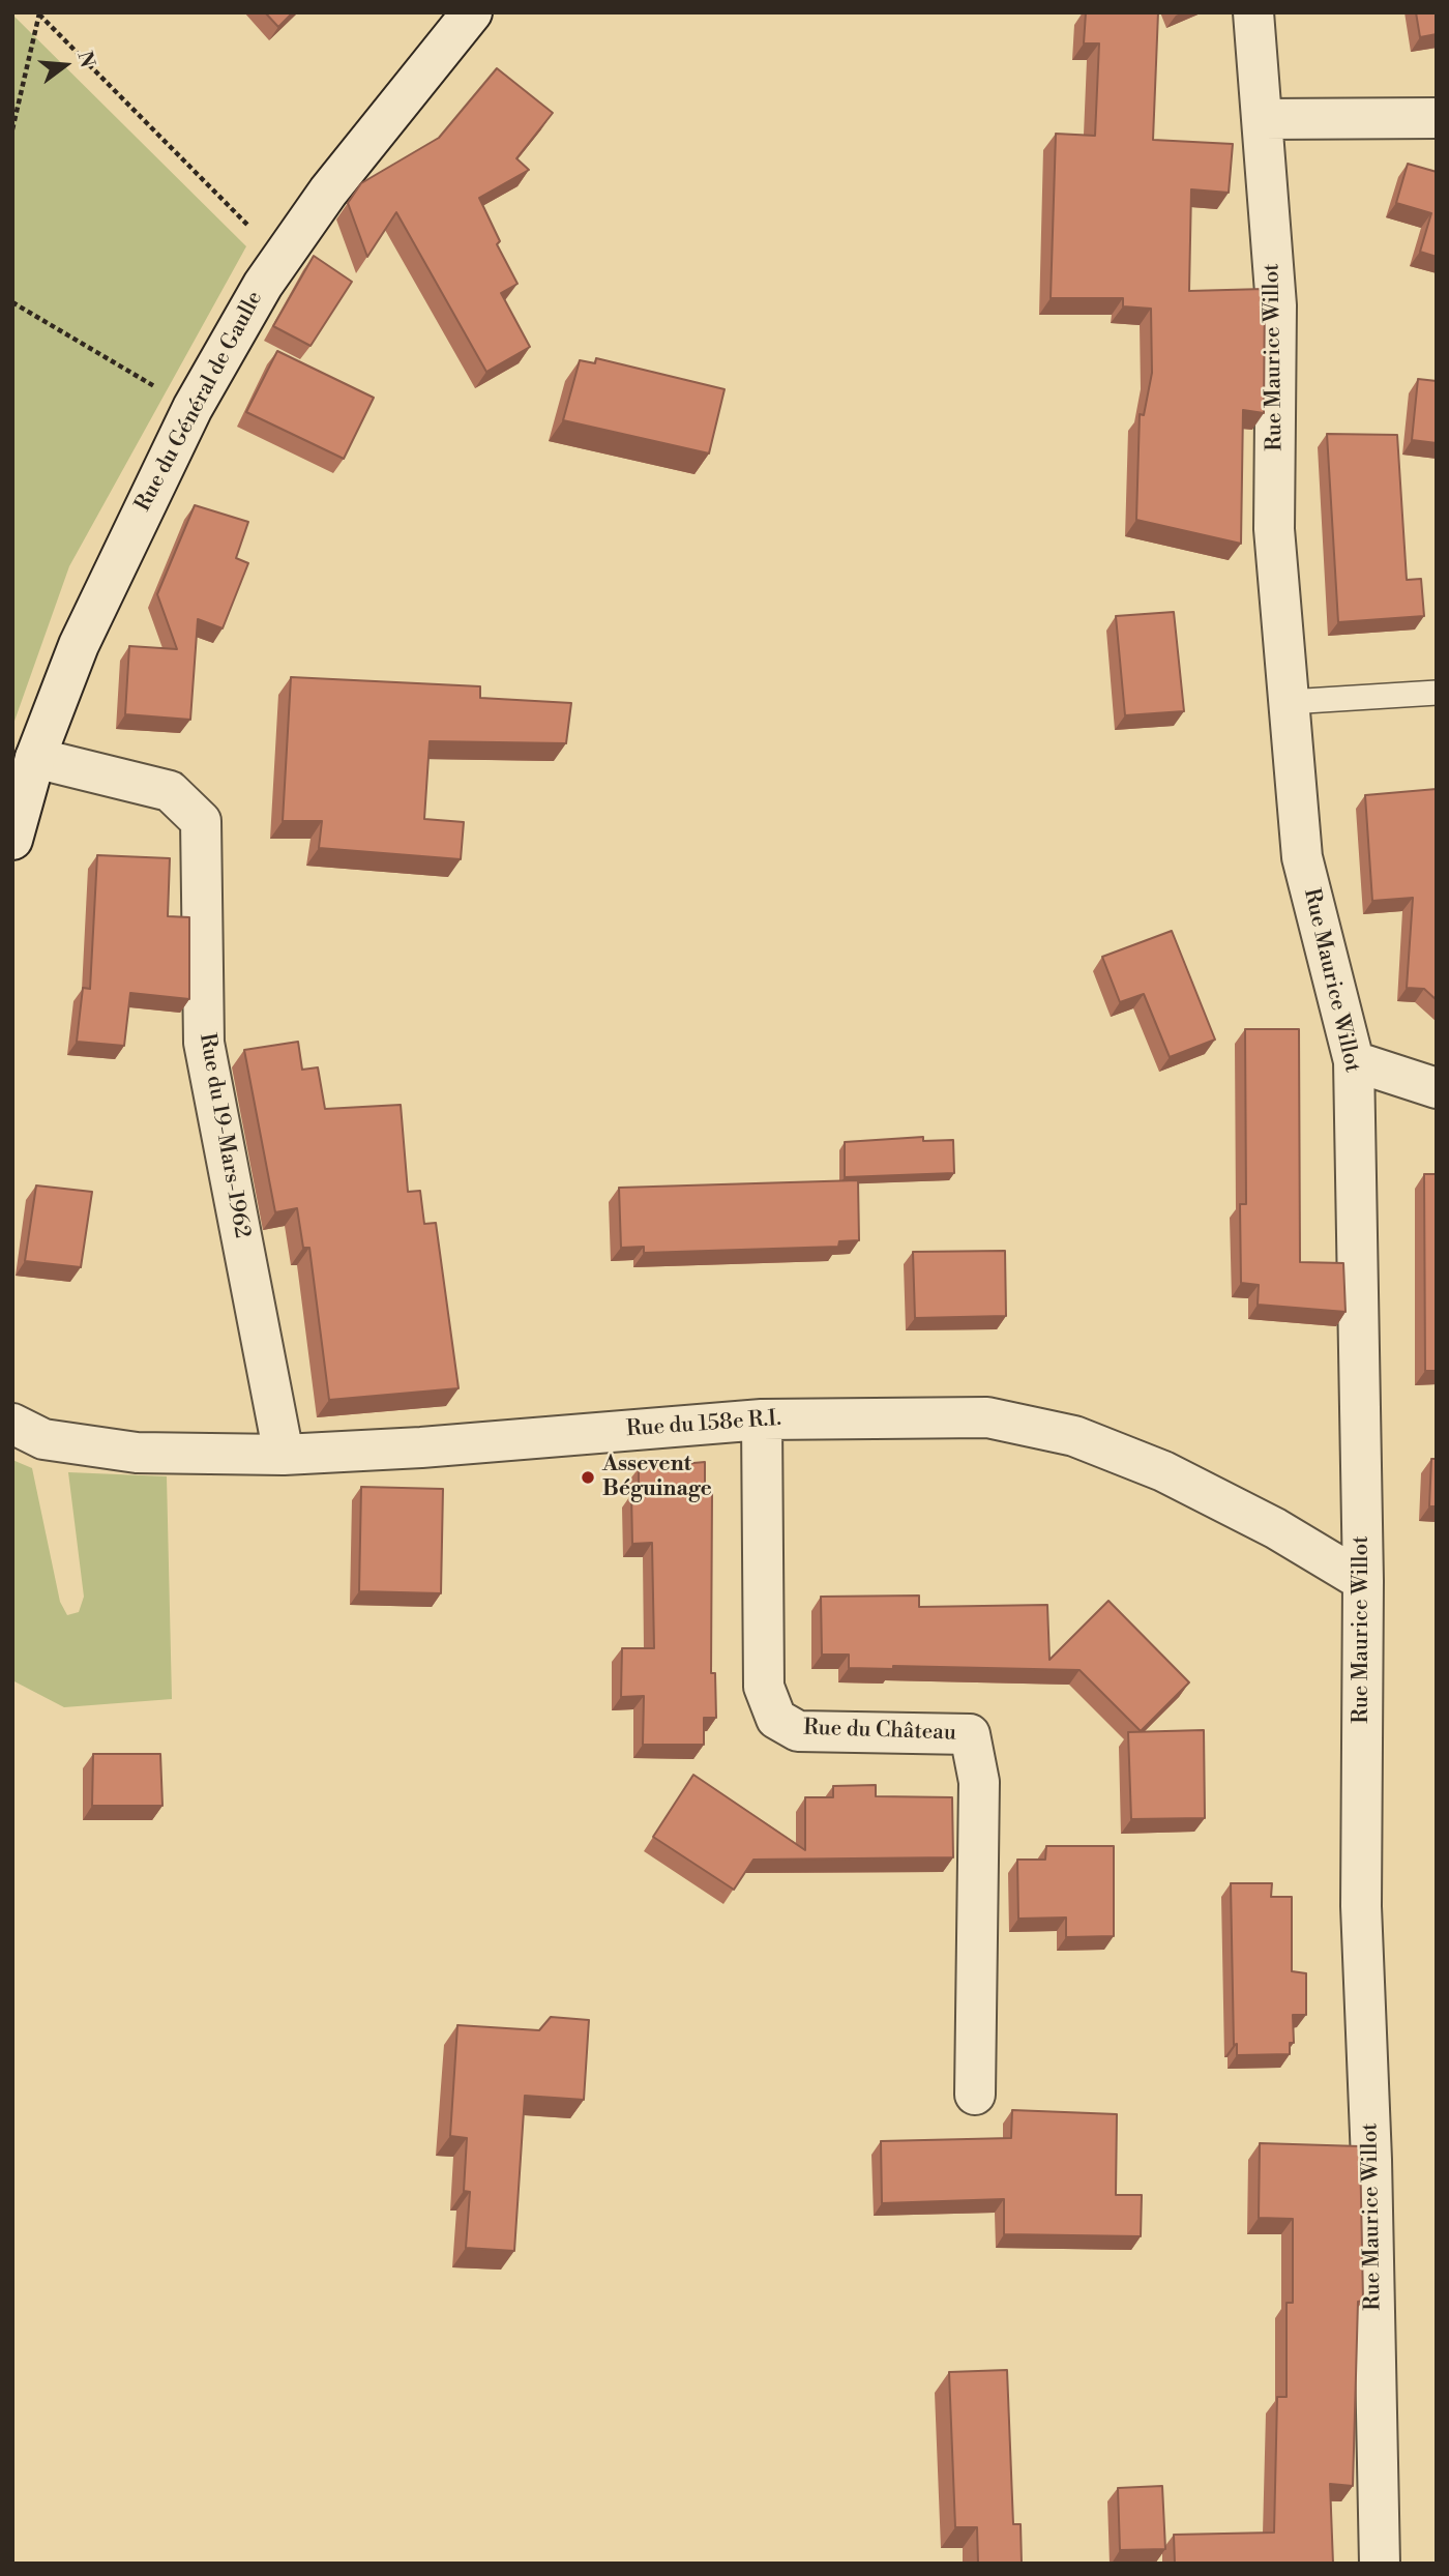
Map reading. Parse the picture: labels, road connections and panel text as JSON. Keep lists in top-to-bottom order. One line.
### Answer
{"streets":{"street":["Rue Maurice Willot","Rue du Général de Gaulle","Rue du 19-Mars-1962","Rue du 158e R.I.","Rue du Château"]},"crossings":[["Rue Maurice Willot","Rue du 158e R.I."],["Rue du Général de Gaulle","Rue du 19-Mars-1962"],["Rue du 19-Mars-1962","Rue du 158e R.I."],["Rue du 158e R.I.","Rue du Château"]],"places":["Assevent Béguinage"],"north":"right"}
